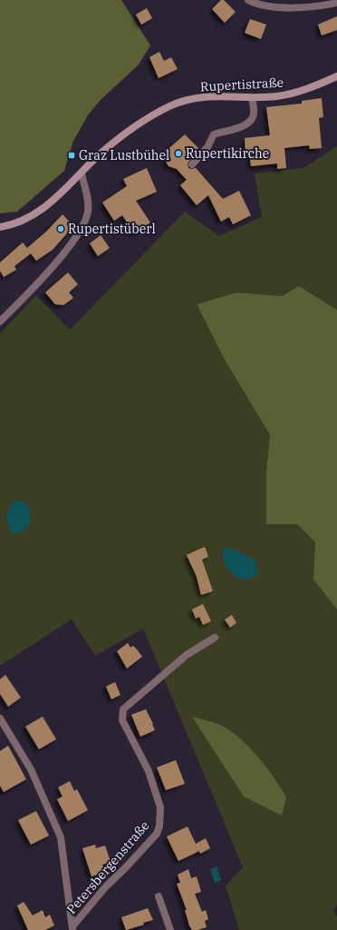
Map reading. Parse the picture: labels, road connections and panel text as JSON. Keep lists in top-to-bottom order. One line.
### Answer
{"streets":{"main road":["Rupertistraße"],"street":["Petersbergenstraße"]},"places":{"other":["Rupertikirche","Rupertistüberl"],"transit":["Graz Lustbühel"]}}
